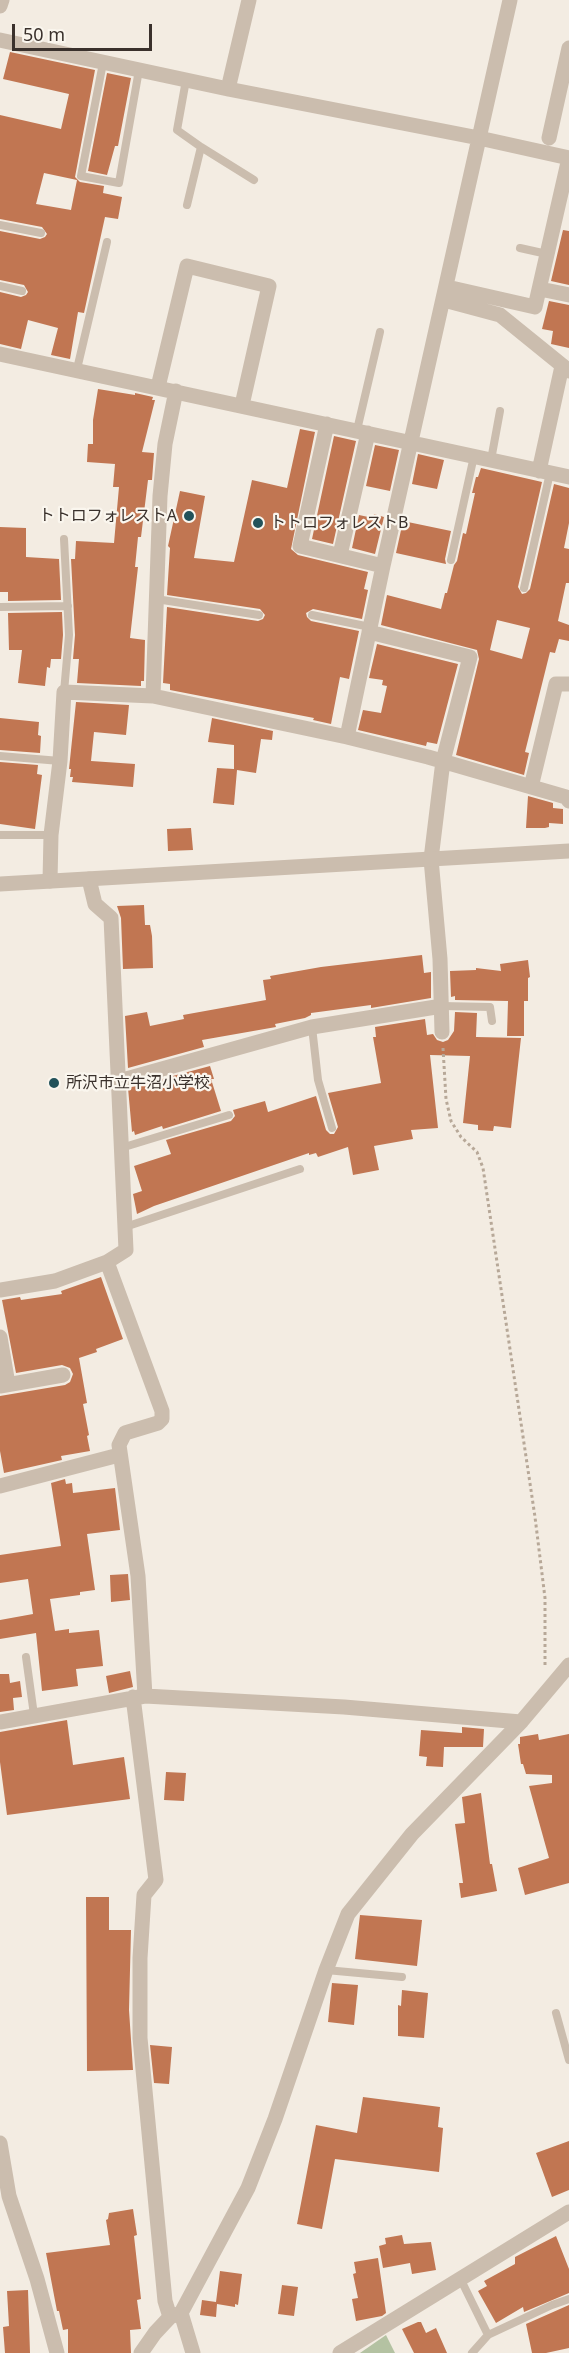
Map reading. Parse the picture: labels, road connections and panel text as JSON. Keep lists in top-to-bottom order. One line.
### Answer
{"places":["トトロフォレストA","トトロフォレストB","所沢市立牛沼小学校"],"scale_bar":"50 m"}
